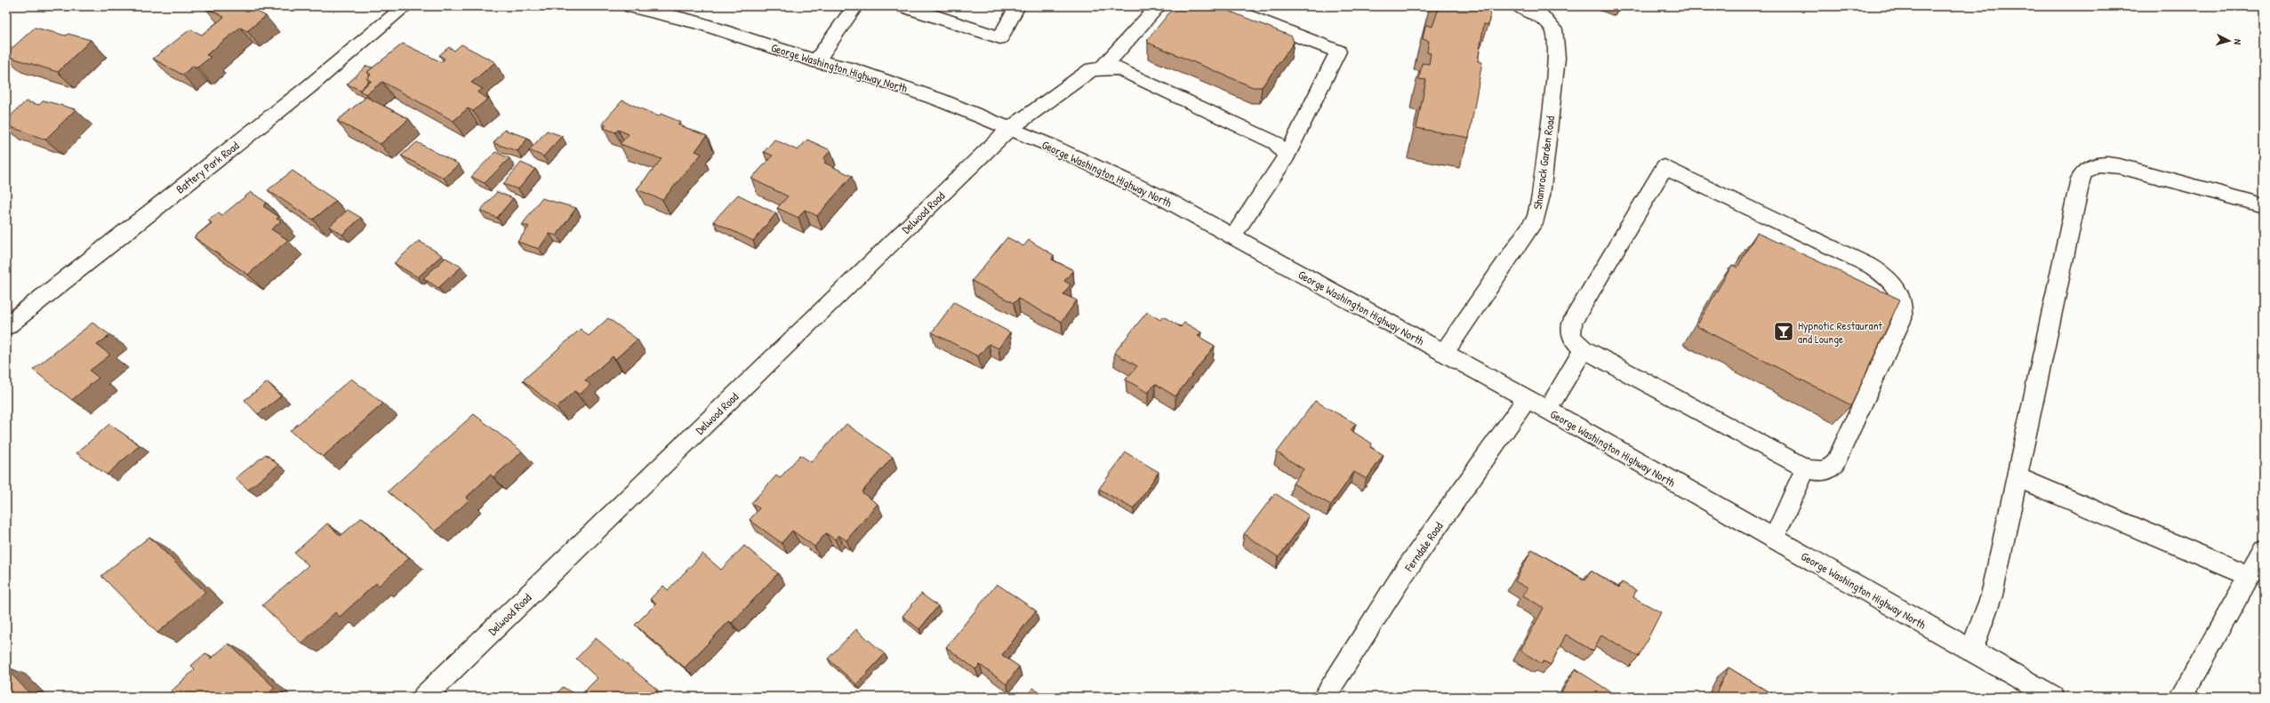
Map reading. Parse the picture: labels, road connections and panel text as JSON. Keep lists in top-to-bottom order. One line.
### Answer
{"streets":{"street":["George Washington Highway North","Shamrock Garden Road","Battery Park Road","Delwood Road","Ferndale Road"]},"crossings":[["George Washington Highway North","Shamrock Garden Road"],["George Washington Highway North","Delwood Road"],["George Washington Highway North","Ferndale Road"]],"places":{"bar":["Hypnotic Restaurant and Lounge"]},"north":"right"}
